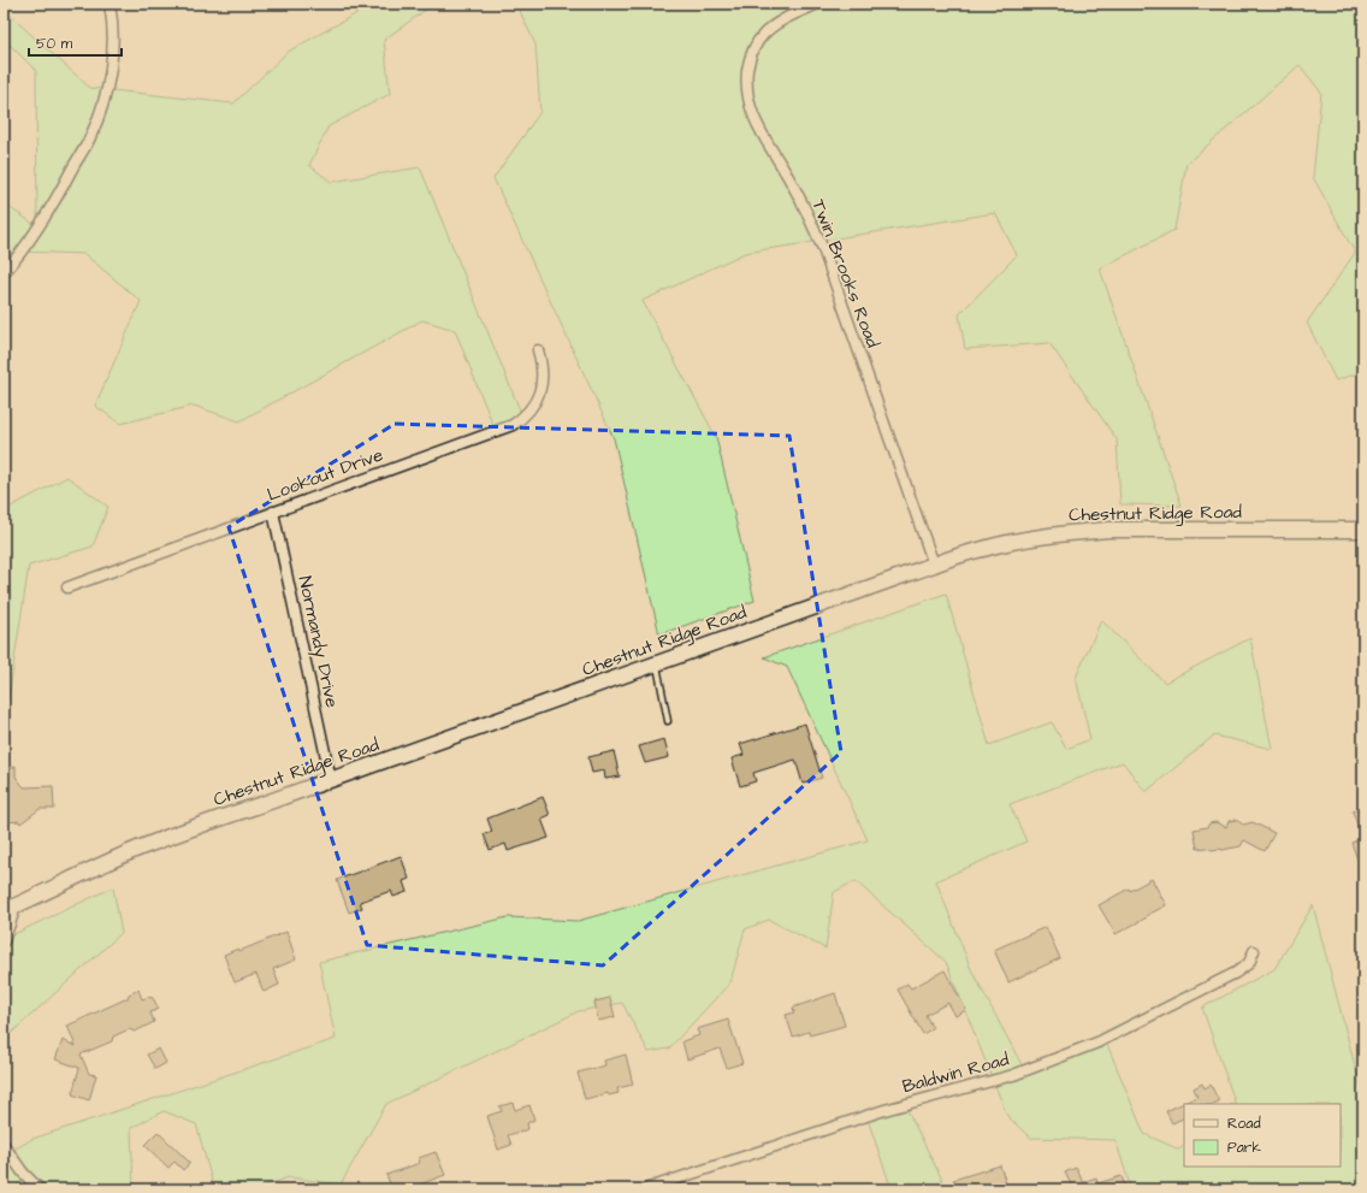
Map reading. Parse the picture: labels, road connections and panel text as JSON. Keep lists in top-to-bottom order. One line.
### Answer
{"streets":{"main road":["Chestnut Ridge Road"],"street":["Twin Brooks Road","Lookout Drive","Normandy Drive","Baldwin Road"]},"crossings":[["Twin Brooks Road","Chestnut Ridge Road"],["Lookout Drive","Normandy Drive"],["Chestnut Ridge Road","Normandy Drive"]],"legend":["Road","Park"],"scale_bar":"50 m"}
